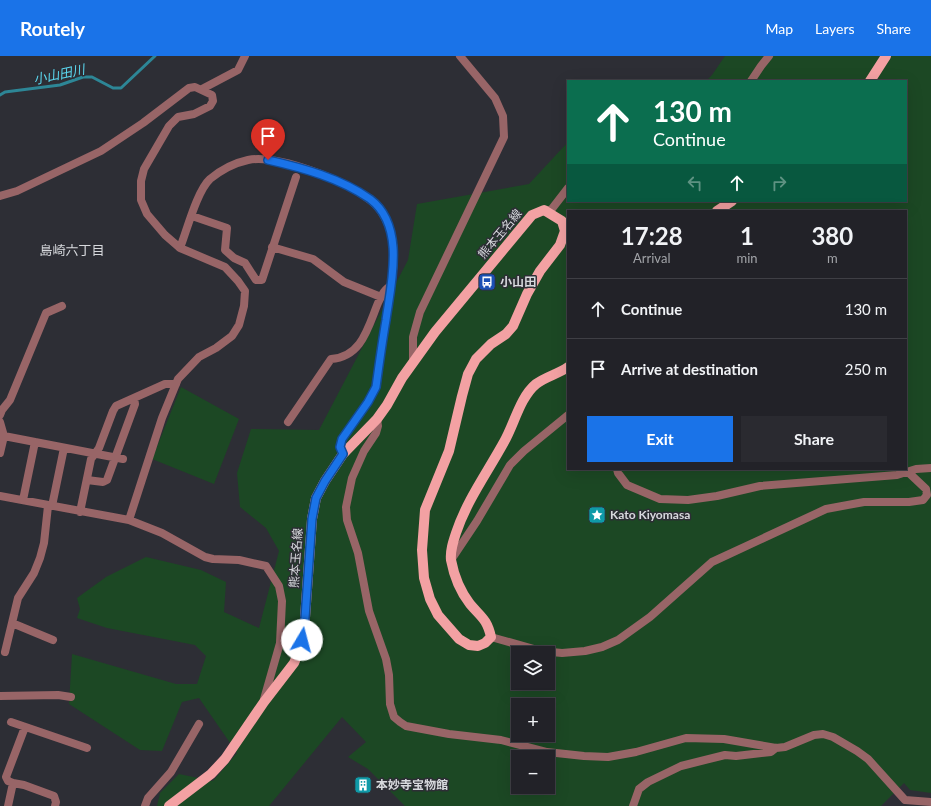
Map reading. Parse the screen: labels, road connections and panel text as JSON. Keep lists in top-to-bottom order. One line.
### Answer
{"streets":{"main road":["熊本玉名線"]},"districts":["島崎六丁目"],"water":["小山田川"],"places":{"bus stop":["小山田"],"place":["Kato Kiyomasa"],"building":["本妙寺宝物館"]},"page":{"header":"Routely","nav":["Map","Layers","Share"],"turn":["130 m","Continue"],"eta":["17:28","Arrival","1","min","380","m"],"list":[{"name":"Continue","value":"130 m"},{"name":"Arrive at destination","value":"250 m"}],"buttons":["Exit","Share"],"map_buttons":["+","−"]}}
